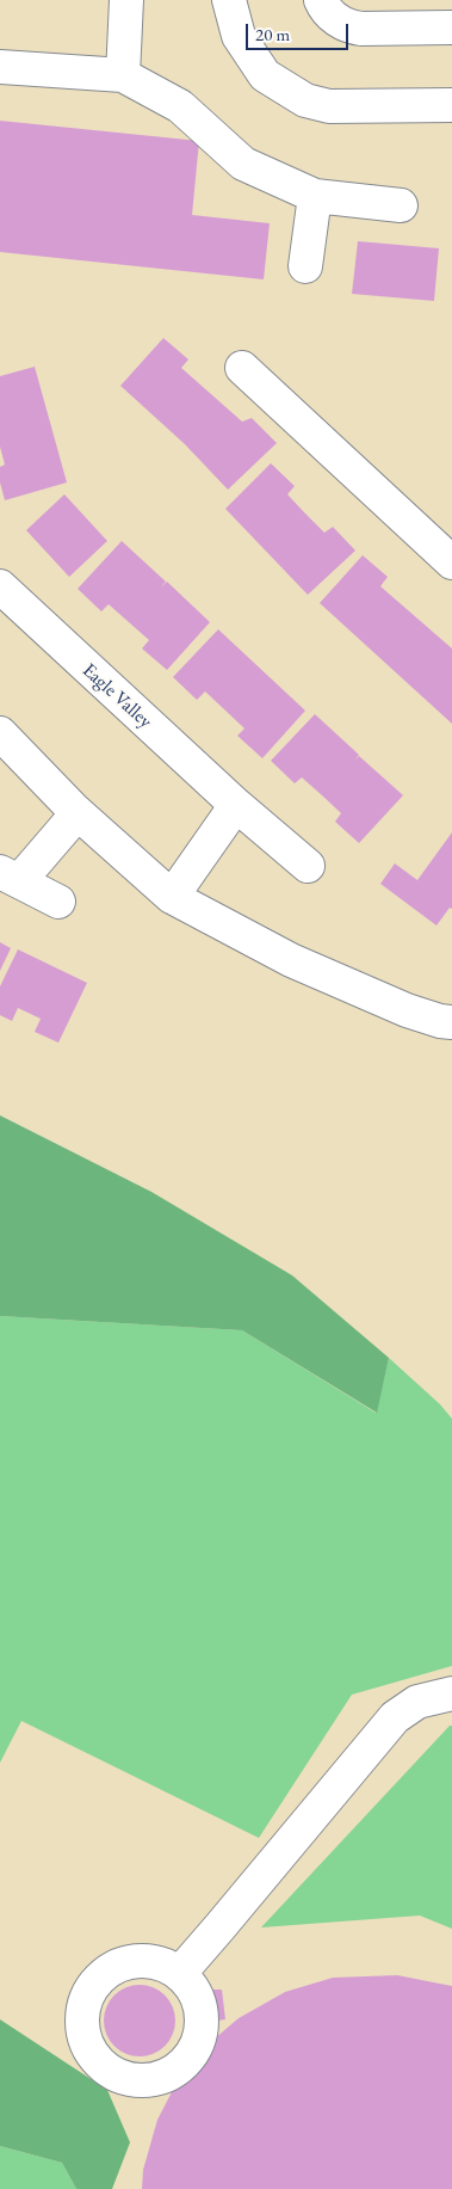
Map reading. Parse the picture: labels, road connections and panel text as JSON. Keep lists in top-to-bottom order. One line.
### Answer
{"streets":{"street":["Eagle Valley"]},"scale_bar":"20 m"}
